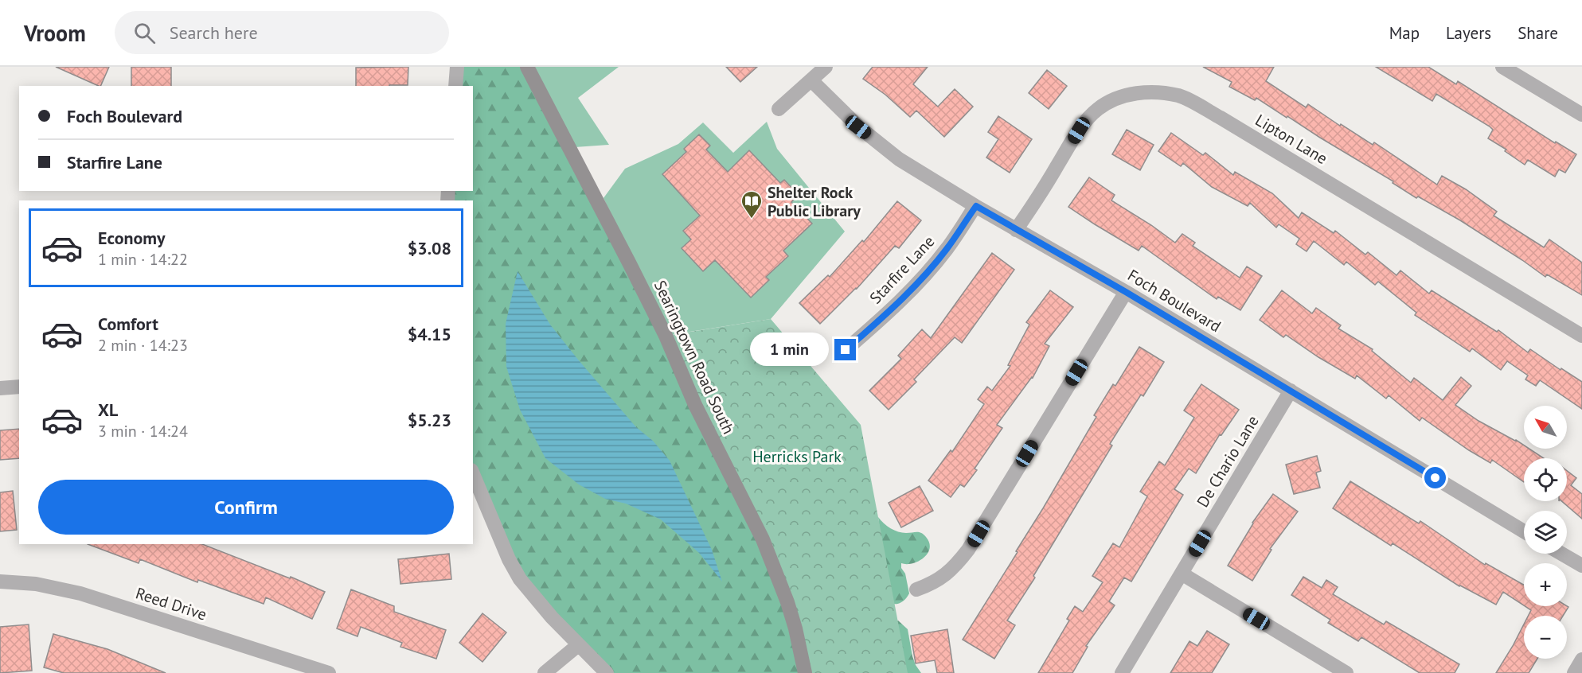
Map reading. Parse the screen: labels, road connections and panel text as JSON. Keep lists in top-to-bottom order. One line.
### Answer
{"streets":{"main road":["Searingtown Road South"],"street":["Lipton Lane","Starfire Lane","Foch Boulevard","De Chario Lane","Reed Drive"]},"crossings":[["Lipton Lane","Foch Boulevard"],["Starfire Lane","Foch Boulevard"],["Foch Boulevard","De Chario Lane"]],"parks":["Herricks Park"],"places":{"library":["Shelter Rock Public Library"]},"north":"top left","page":{"header":"Vroom","search":"Search here","nav":["Map","Layers","Share"],"banner":["Foch Boulevard","Starfire Lane"],"list":[{"name":"Economy","note":"1 min · 14:22","value":"$3.08"},{"name":"Comfort","note":"2 min · 14:23","value":"$4.15"},{"name":"XL","note":"3 min · 14:24","value":"$5.23"}],"bubble":"1 min","map_buttons":["+","−"],"buttons":"Confirm"}}
